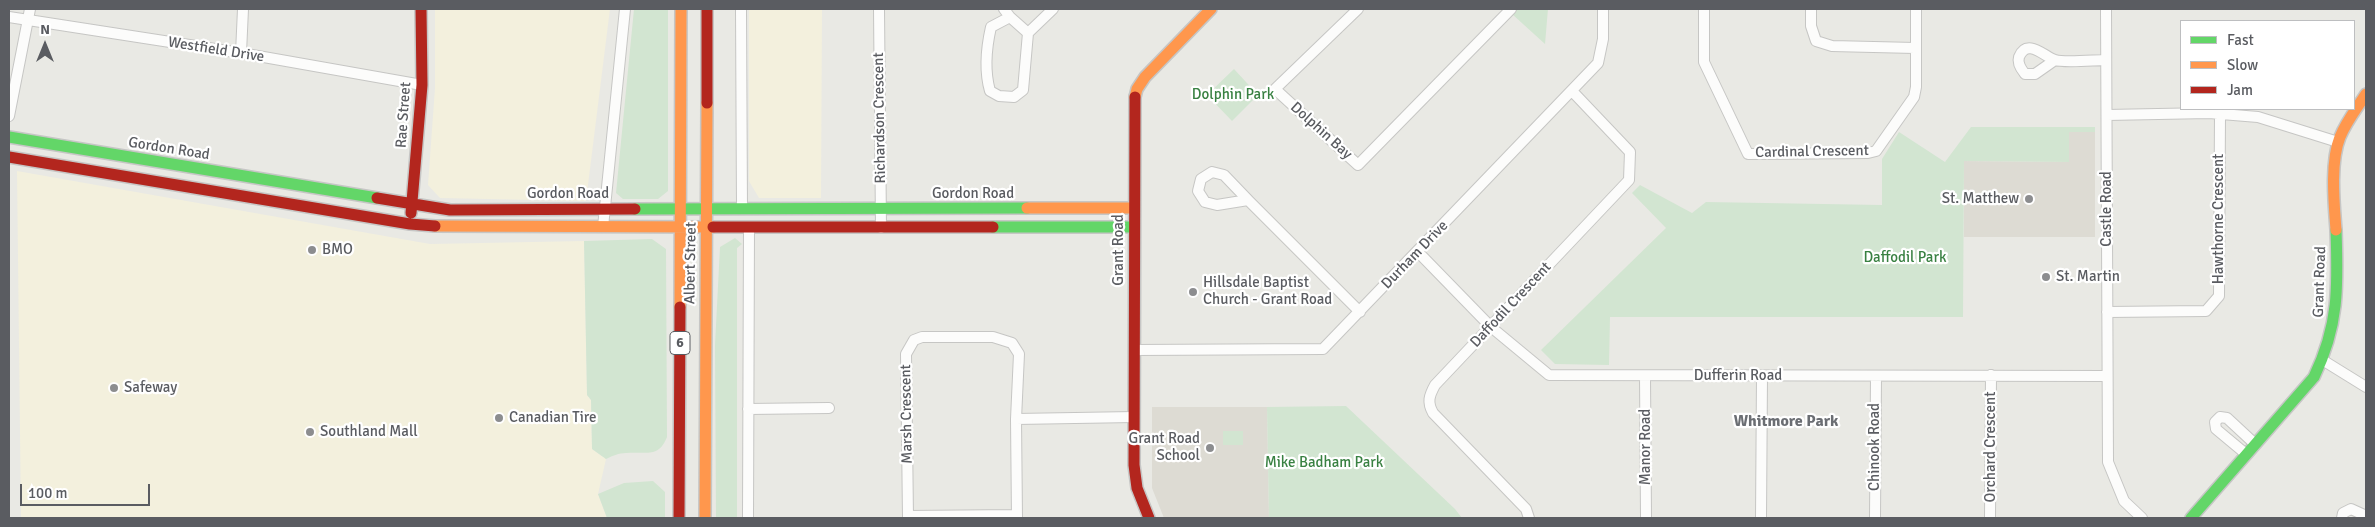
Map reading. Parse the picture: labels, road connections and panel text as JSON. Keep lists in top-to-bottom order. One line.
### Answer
{"streets":{"main road":["Rae Street","Gordon Road","Grant Road","Albert Street","6"],"street":["Westfield Drive","Richardson Crescent","Dolphin Bay","Cardinal Crescent","Castle Road","Hawthorne Crescent","Durham Drive","Daffodil Crescent","Dufferin Road","Marsh Crescent","Manor Road","Chinook Road","Orchard Crescent"]},"crossings":[["Westfield Drive","Rae Street"],["Rae Street","Gordon Road"],["Richardson Crescent","Gordon Road"],["Gordon Road","Grant Road"],["Gordon Road","Albert Street"],["Castle Road","Hawthorne Crescent"],["Castle Road","Dufferin Road"],["Grant Road","Durham Drive"],["Durham Drive","Daffodil Crescent"],["Durham Drive","Dufferin Road"],["Daffodil Crescent","Dufferin Road"],["Dufferin Road","Manor Road"],["Dufferin Road","Chinook Road"],["Dufferin Road","Orchard Crescent"]],"districts":["Whitmore Park"],"parks":["Dolphin Park","Daffodil Park","Mike Badham Park"],"places":["St. Matthew","BMO","St. Martin","Hillsdale Baptist Church - Grant Road","Safeway","Canadian Tire","Southland Mall","Grant Road School"],"legend":["Fast","Slow","Jam"],"scale_bar":"100 m","north":"top"}
